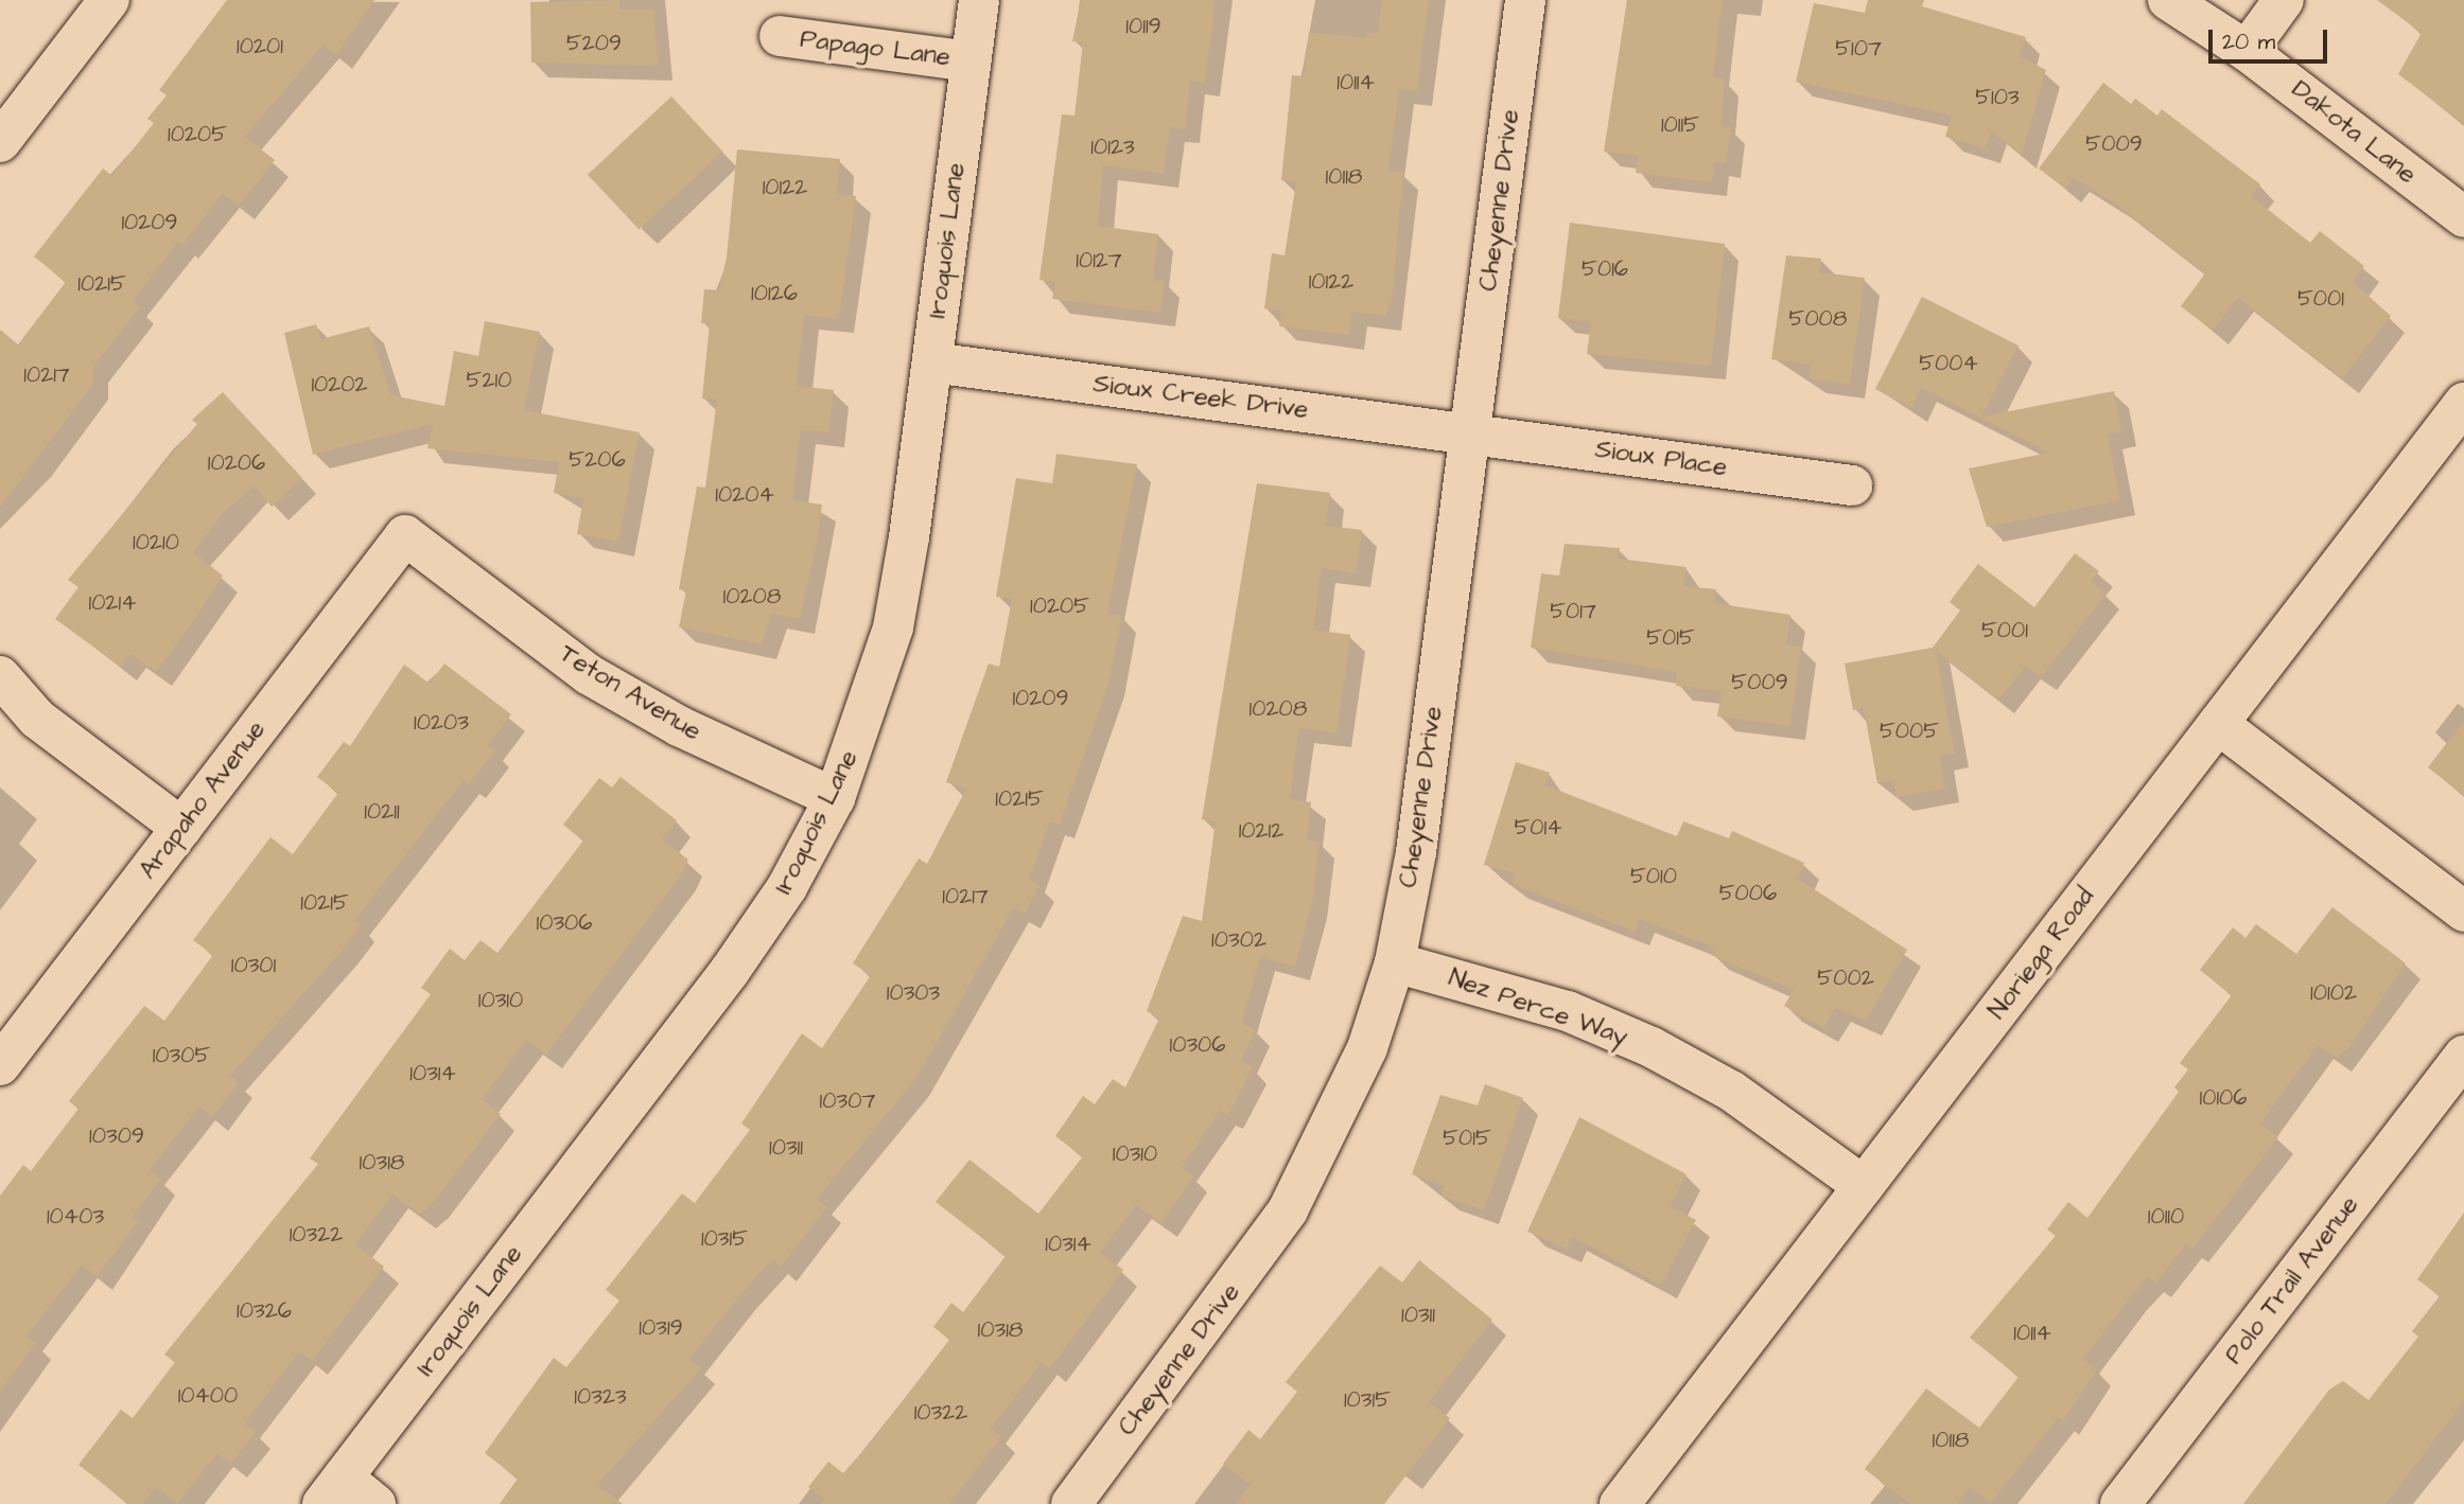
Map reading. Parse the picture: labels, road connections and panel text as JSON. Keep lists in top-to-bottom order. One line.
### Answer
{"streets":{"street":["Papago Lane","Dakota Lane","Cheyenne Drive","Iroquois Lane","Sioux Creek Drive","Sioux Place","Teton Avenue","Arapaho Avenue","Noriega Road","Nez Perce Way","Polo Trail Avenue"]},"crossings":[["Papago Lane","Iroquois Lane"],["Cheyenne Drive","Sioux Creek Drive"],["Cheyenne Drive","Sioux Place"],["Cheyenne Drive","Nez Perce Way"],["Iroquois Lane","Sioux Creek Drive"],["Iroquois Lane","Teton Avenue"],["Sioux Creek Drive","Sioux Place"],["Teton Avenue","Arapaho Avenue"],["Noriega Road","Nez Perce Way"]],"house_numbers":["10119","5209","10201","5107","10114","5103","10115","10205","5009","10123","10118","10122","10209","10127","5016","10122","10215","10126","5001","5008","5004","10217","5210","10202","5206","10206","10204","10210","10208","10214","10205","5017","5001","5015","5009","10209","10208","10203","5005","10215","10211","5014","10212","5010","5006","10217","10215","10306","10302","10301","5002","10303","10102","10310","10306","10305","10314","10106","10307","10309","5015","10311","10310","10318","10403","10110","10322","10315","10314","10326","10311","10319","10318","10114","10400","10323","10315","10322","10118"],"scale_bar":"20 m"}
